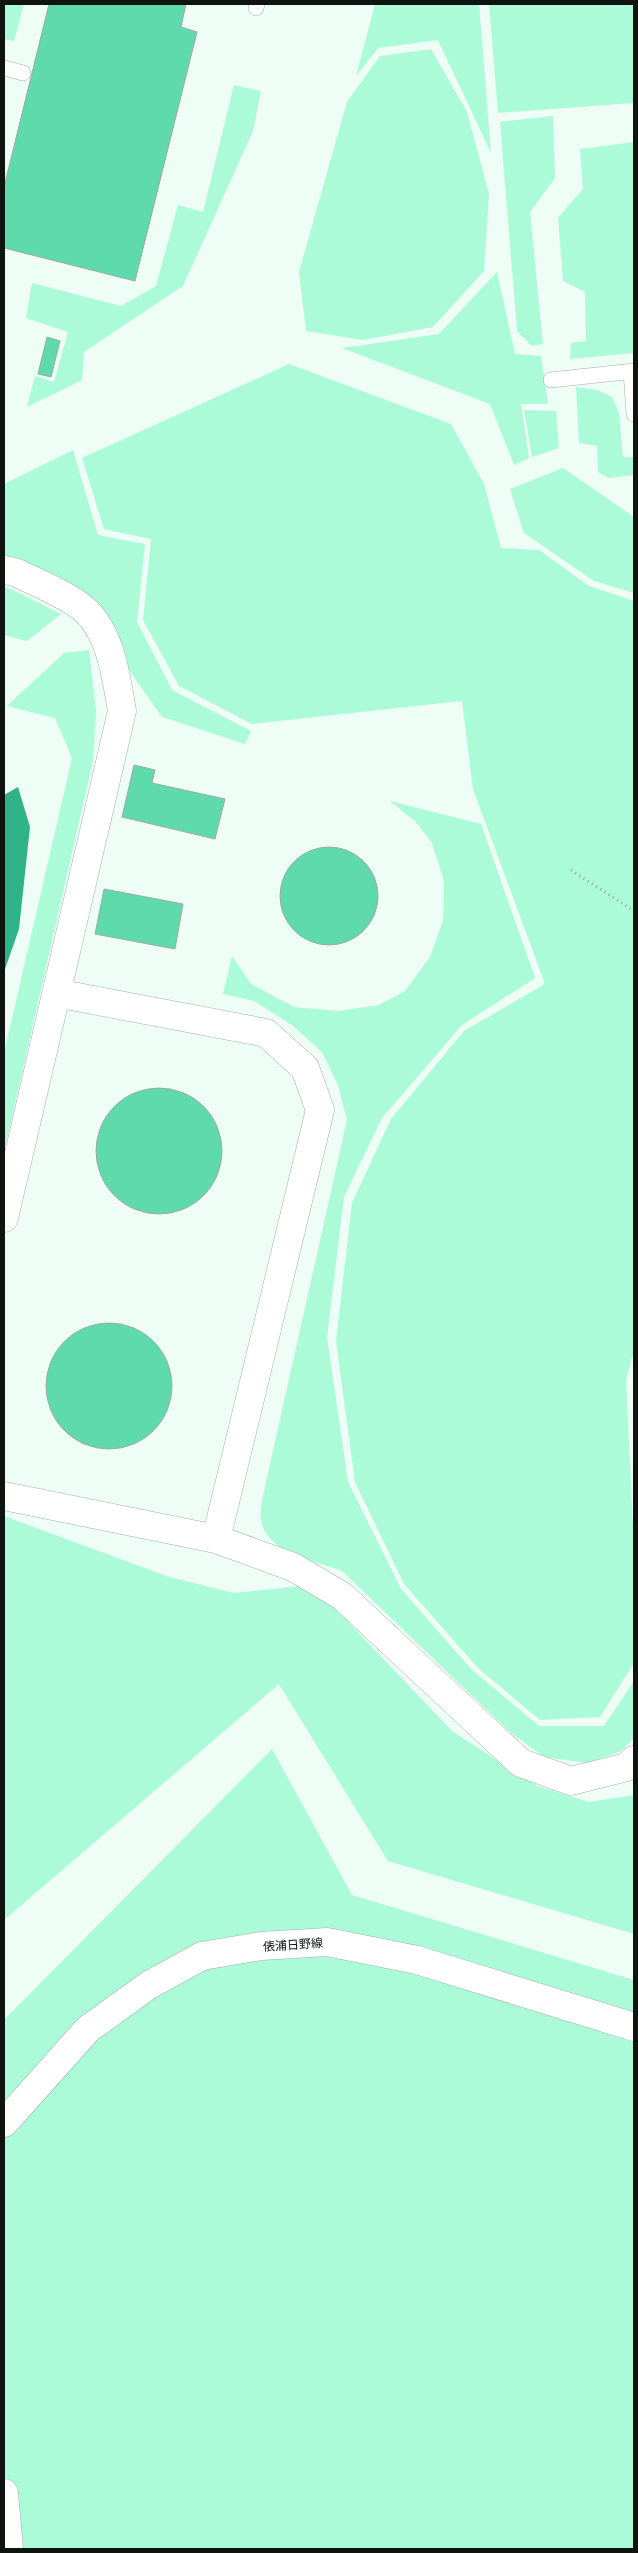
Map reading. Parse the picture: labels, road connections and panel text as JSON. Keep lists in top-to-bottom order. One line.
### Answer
{"streets":{"street":["俵浦日野線"]}}
